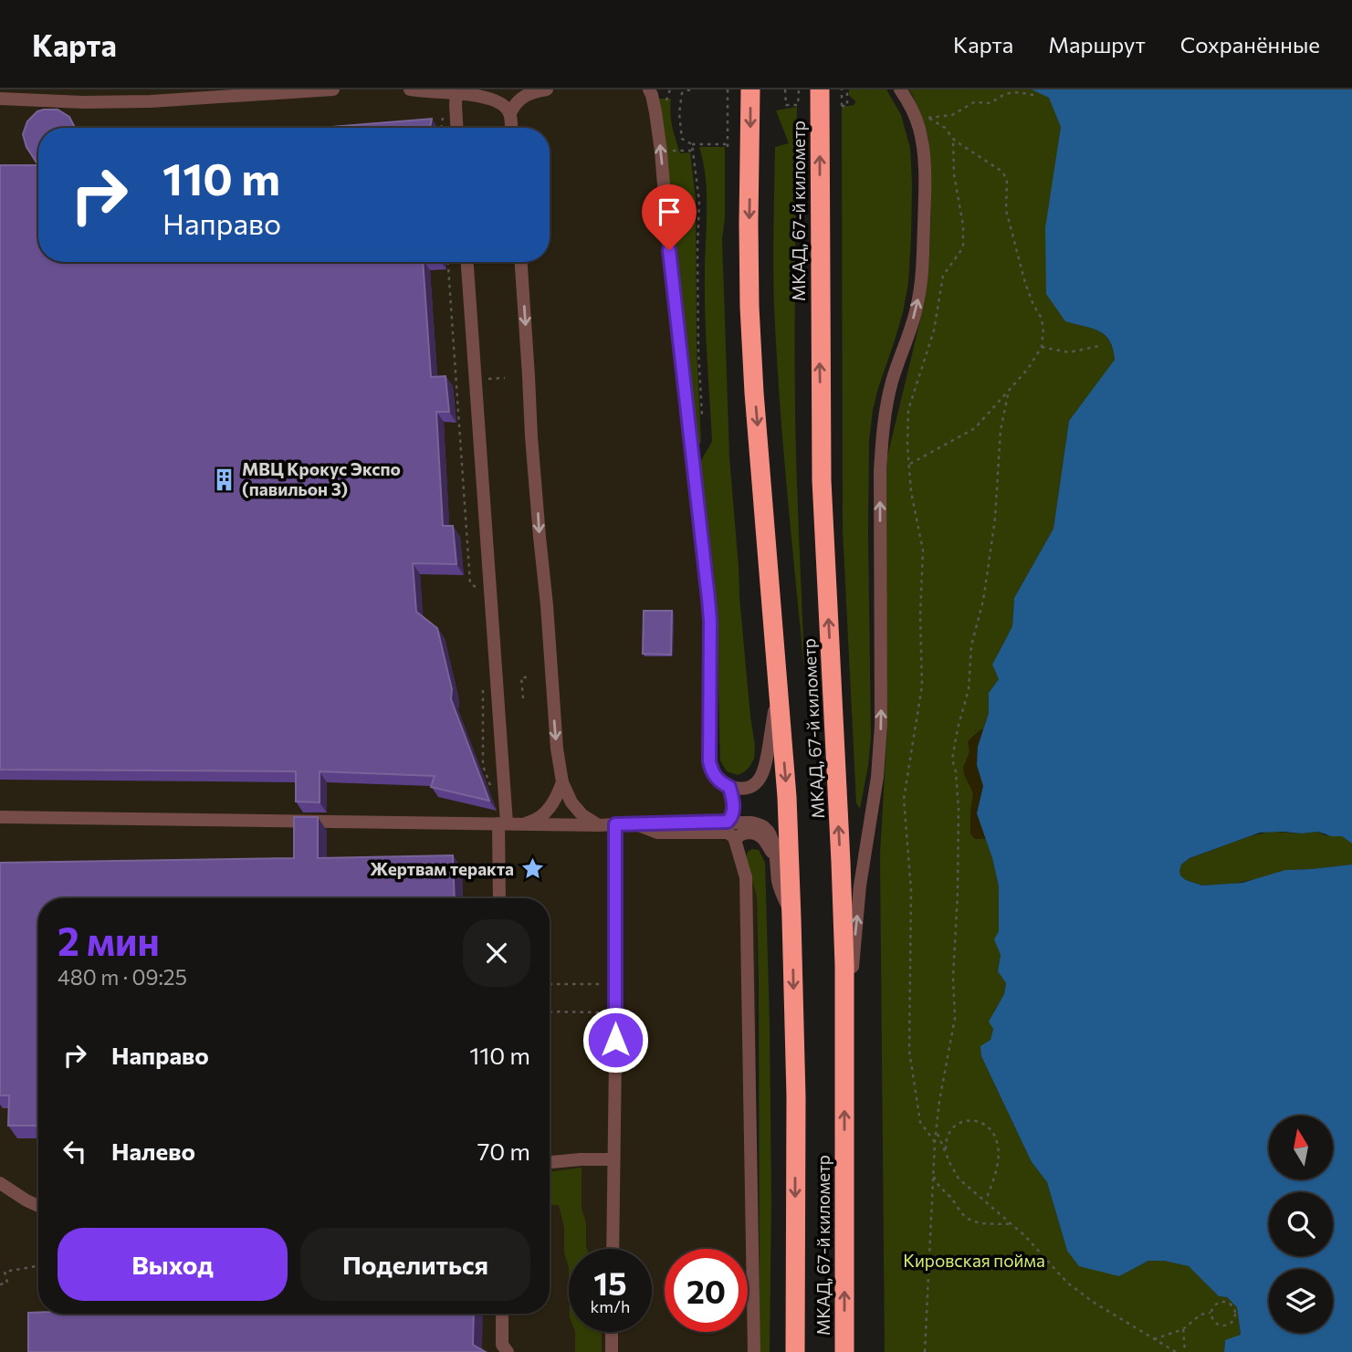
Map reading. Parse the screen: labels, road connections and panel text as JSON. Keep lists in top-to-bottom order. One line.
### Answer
{"streets":{"highway":["МКАД, 67-й километр"]},"parks":["Кировская пойма"],"places":{"building":["МВЦ Крокус Экспо (павильон 3)"],"place":["Жертвам теракта"]},"north":"top","page":{"header":"Карта","nav":["Карта","Маршрут","Сохранённые"],"turn":["110 m","Направо"],"heading":["2 мин","480 m · 09:25"],"list":[{"name":"Направо","value":"110 m"},{"name":"Налево","value":"70 m"}],"buttons":["Выход","Поделиться"],"speed":"15 km/h","limit":"20"}}
